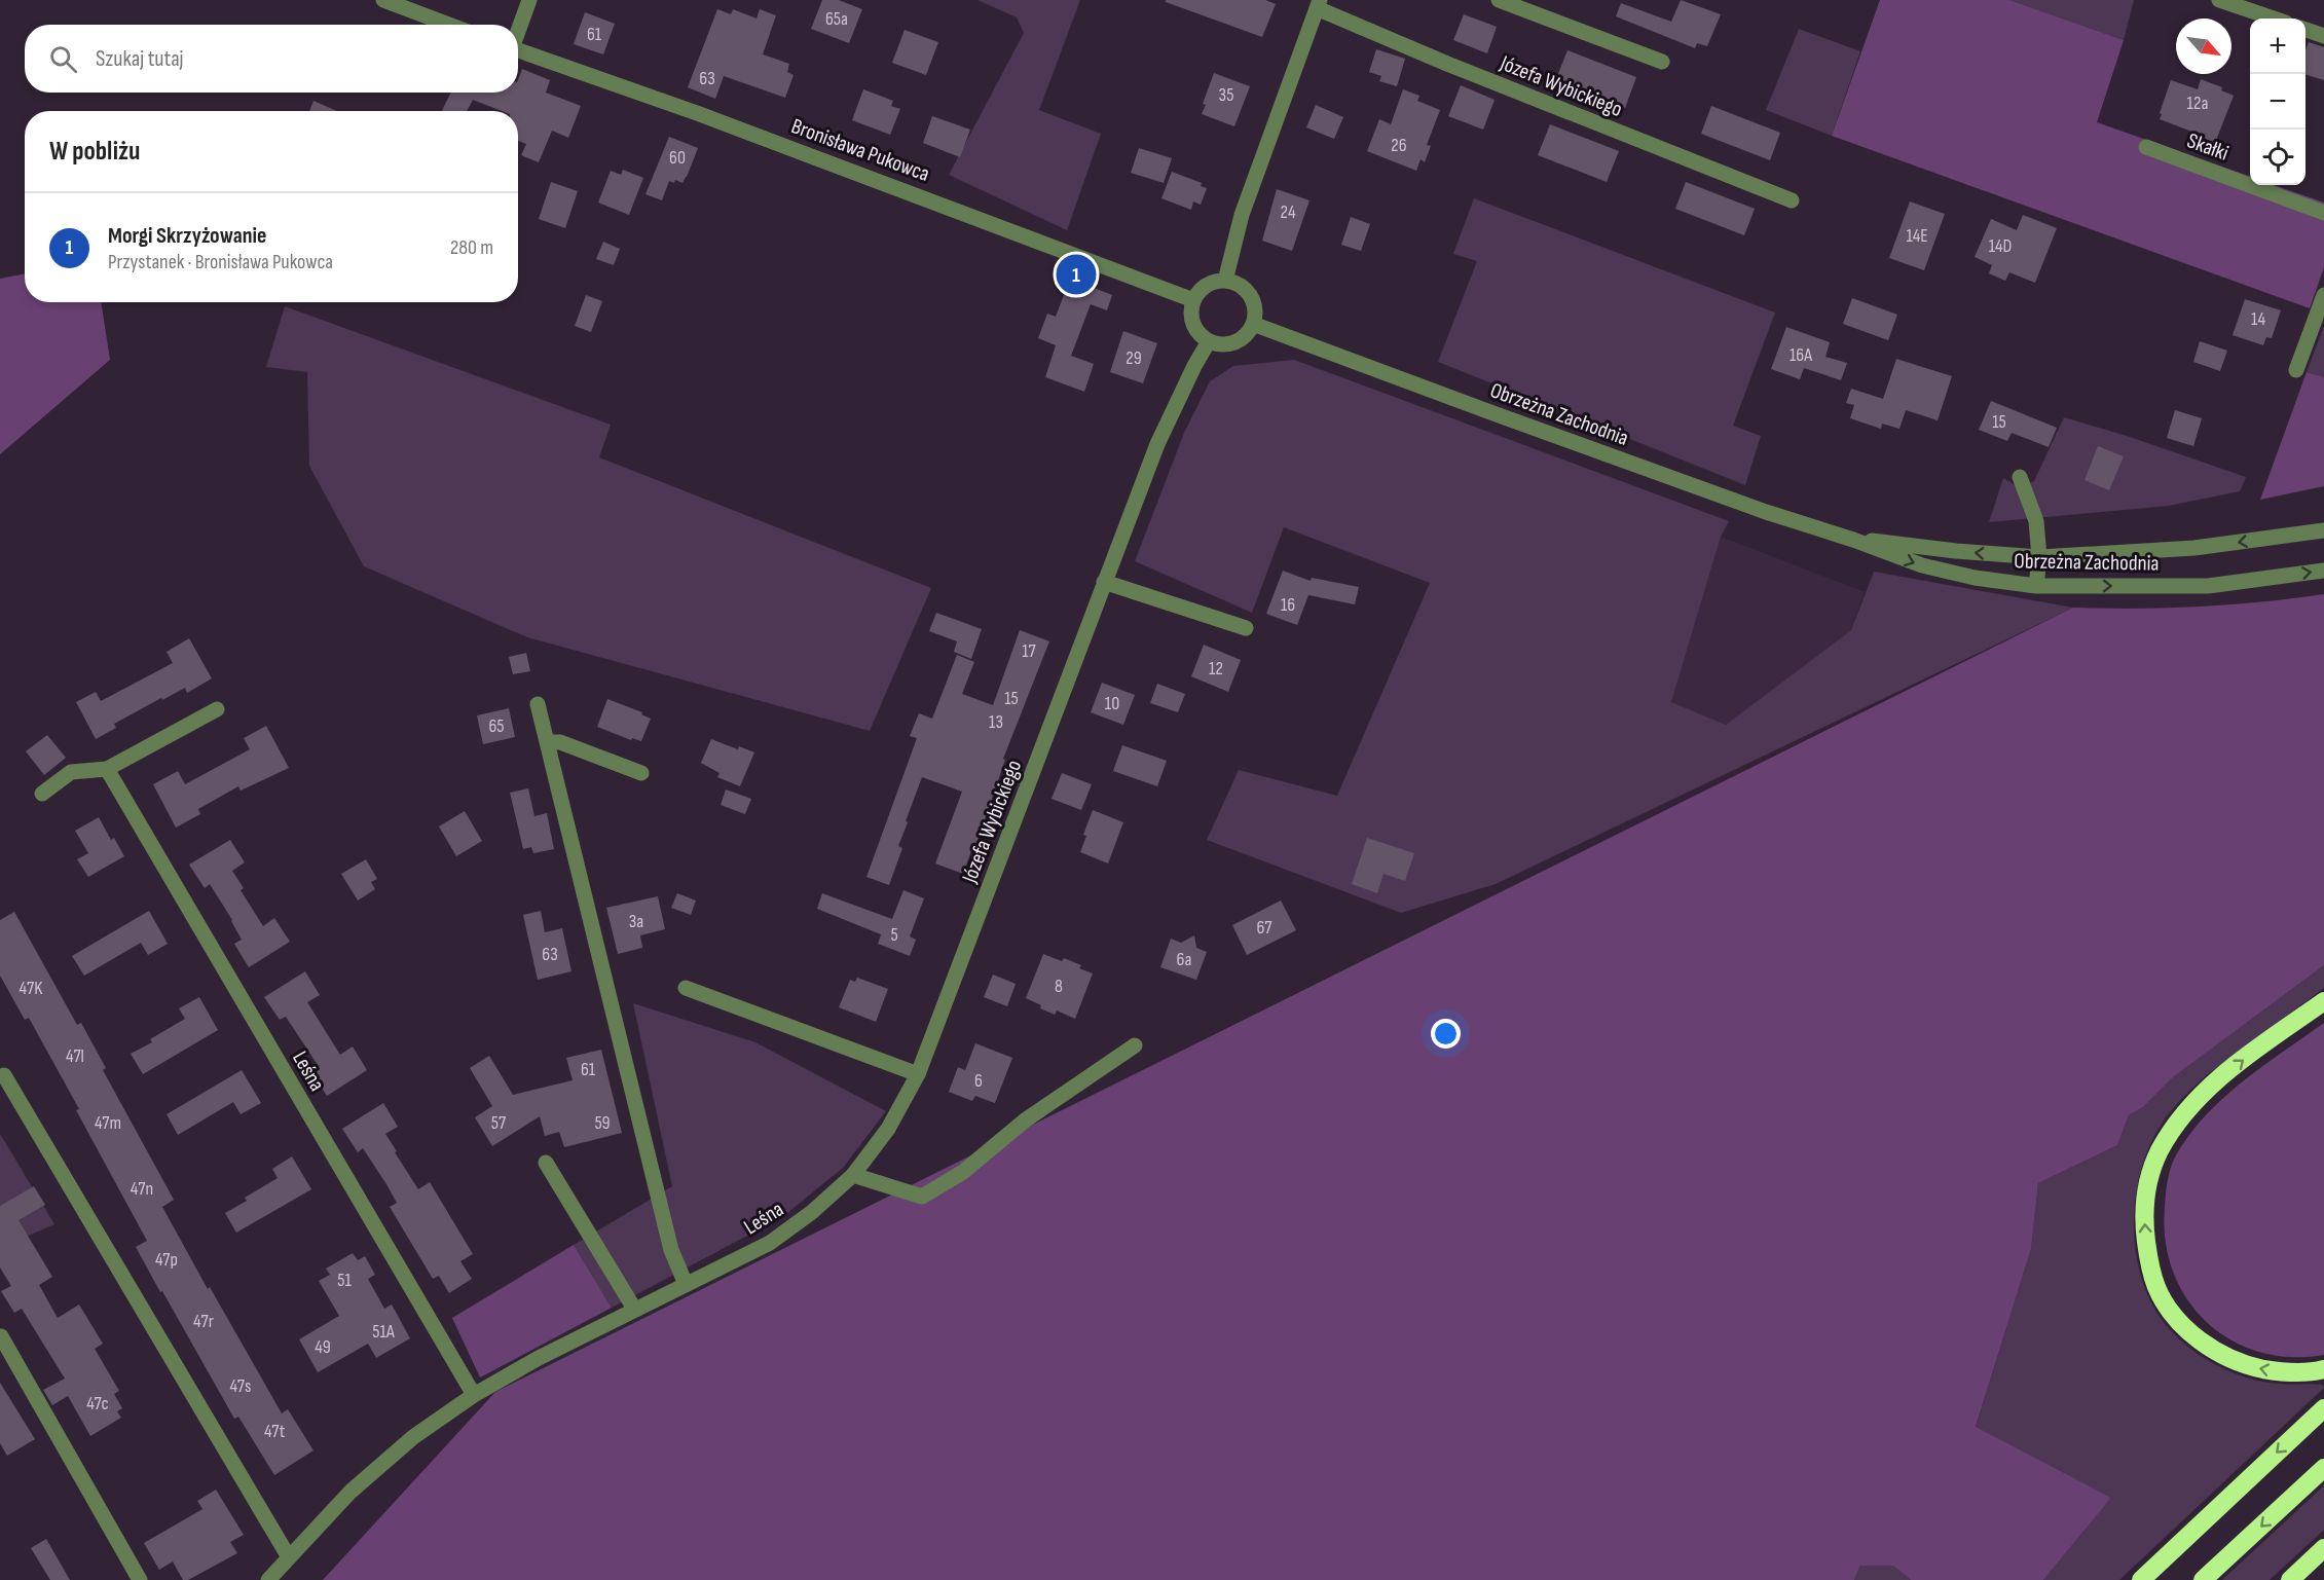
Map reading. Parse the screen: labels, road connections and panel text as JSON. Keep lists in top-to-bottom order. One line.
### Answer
{"streets":{"street":["Józefa Wybickiego","Skałki","Bronisława Pukowca","Obrzeżna Zachodnia","Leśna"]},"crossings":[["Józefa Wybickiego","Bronisława Pukowca"],["Józefa Wybickiego","Obrzeżna Zachodnia"],["Józefa Wybickiego","Leśna"],["Bronisława Pukowca","Obrzeżna Zachodnia"]],"house_numbers":["65a","61","63","35","12a","26","60","24","14E","14D","14","16A","29","15","16","17","12","15","10","13","65","3a","67","5","63","6a","8","47K","47l","61","6","47m","57","59","47n","47p","51","47r","51A","49","47s","47c","47t"],"north":"bottom right","page":{"map_buttons":["+","−"],"search":"Szukaj tutaj","heading":"W pobliżu","list":[{"mark":"1","name":"Morgi Skrzyżowanie","note":"Przystanek · Bronisława Pukowca","value":"280 m"}],"pins":"1"}}
